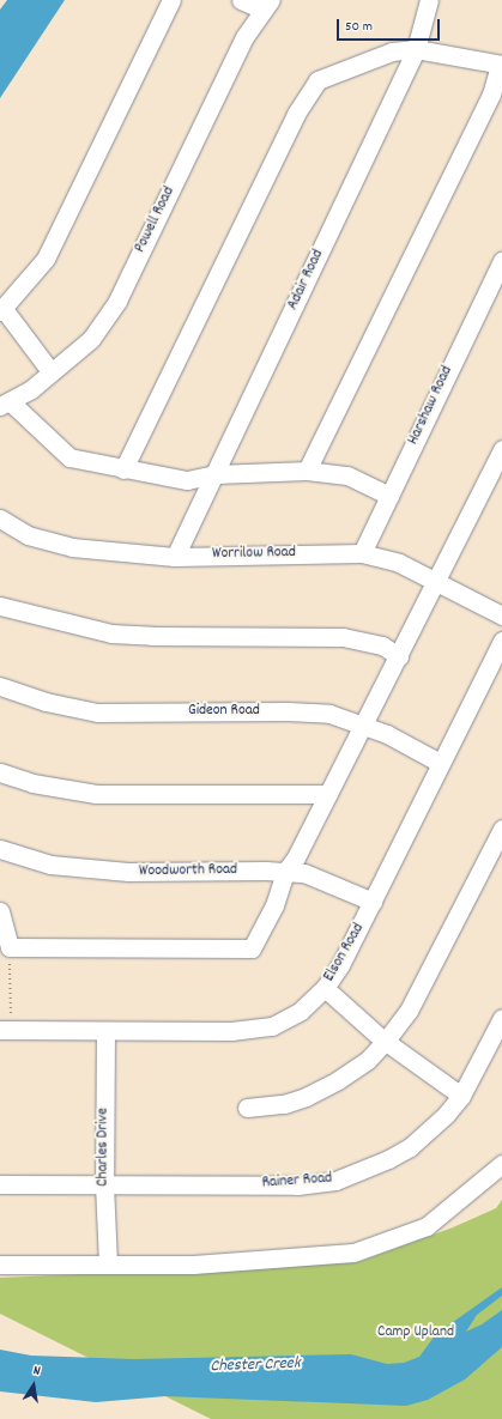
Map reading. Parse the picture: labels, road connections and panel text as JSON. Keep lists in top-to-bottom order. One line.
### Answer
{"streets":{"street":["Powell Road","Adair Road","Harshaw Road","Worrilow Road","Gideon Road","Woodworth Road","Elson Road","Charles Drive","Rainer Road"]},"crossings":[["Adair Road","Worrilow Road"],["Harshaw Road","Worrilow Road"],["Gideon Road","Elson Road"],["Woodworth Road","Elson Road"],["Elson Road","Charles Drive"],["Charles Drive","Rainer Road"]],"water":["Chester Creek"],"parks":["Camp Upland"],"scale_bar":"50 m","north":"top"}
